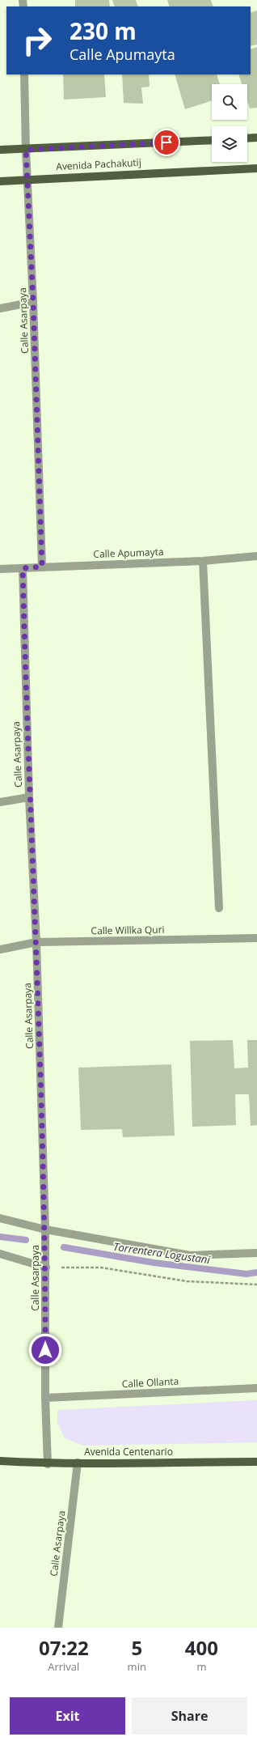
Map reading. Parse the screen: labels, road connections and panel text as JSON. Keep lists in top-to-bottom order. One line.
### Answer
{"streets":{"main road":["Avenida Pachakutij","Avenida Centenario"],"street":["Calle Asarpaya","Calle Apumayta","Calle Willka Quri","Calle Ollanta"]},"crossings":[["Avenida Pachakutij","Calle Asarpaya"],["Calle Asarpaya","Calle Apumayta"],["Calle Asarpaya","Calle Willka Quri"],["Calle Asarpaya","Calle Ollanta"],["Calle Asarpaya","Avenida Centenario"]],"water":["Torrentera Logustani"],"page":{"turn":["230 m","Calle Apumayta"],"eta":["07:22","Arrival","5","min","400","m"],"buttons":["Exit","Share"]}}
